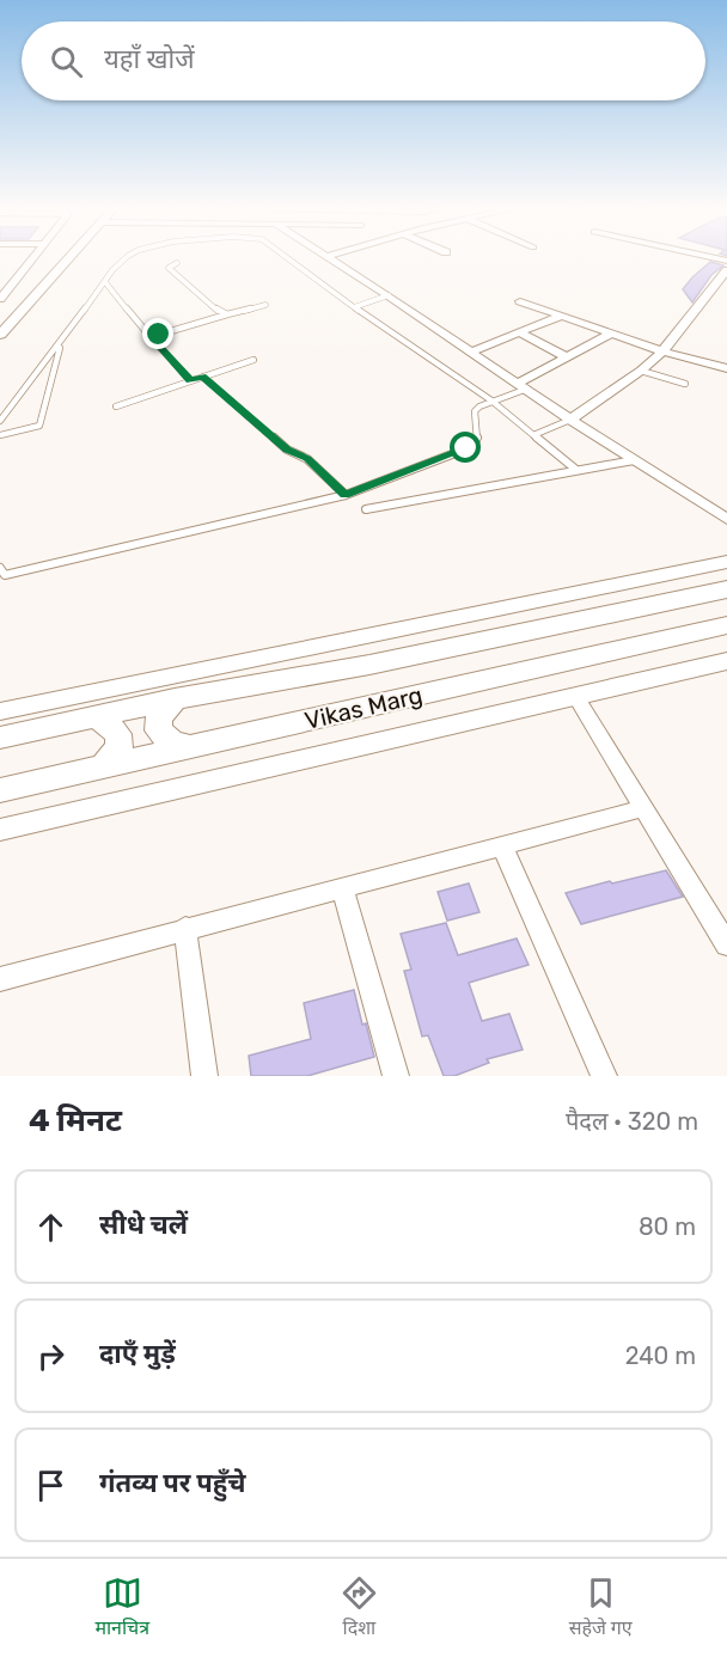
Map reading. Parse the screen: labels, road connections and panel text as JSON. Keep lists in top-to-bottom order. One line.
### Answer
{"streets":{"main road":["Vikas Marg"]},"page":{"search":"यहाँ खोजें","heading":["4 मिनट","पैदल · 320 m"],"list":[["सीधे चलें","80 m"],["दाएँ मुड़ें","240 m"],"गंतव्य पर पहुँचे"],"nav":["मानचित्र","दिशा","सहेजे गए"]}}
